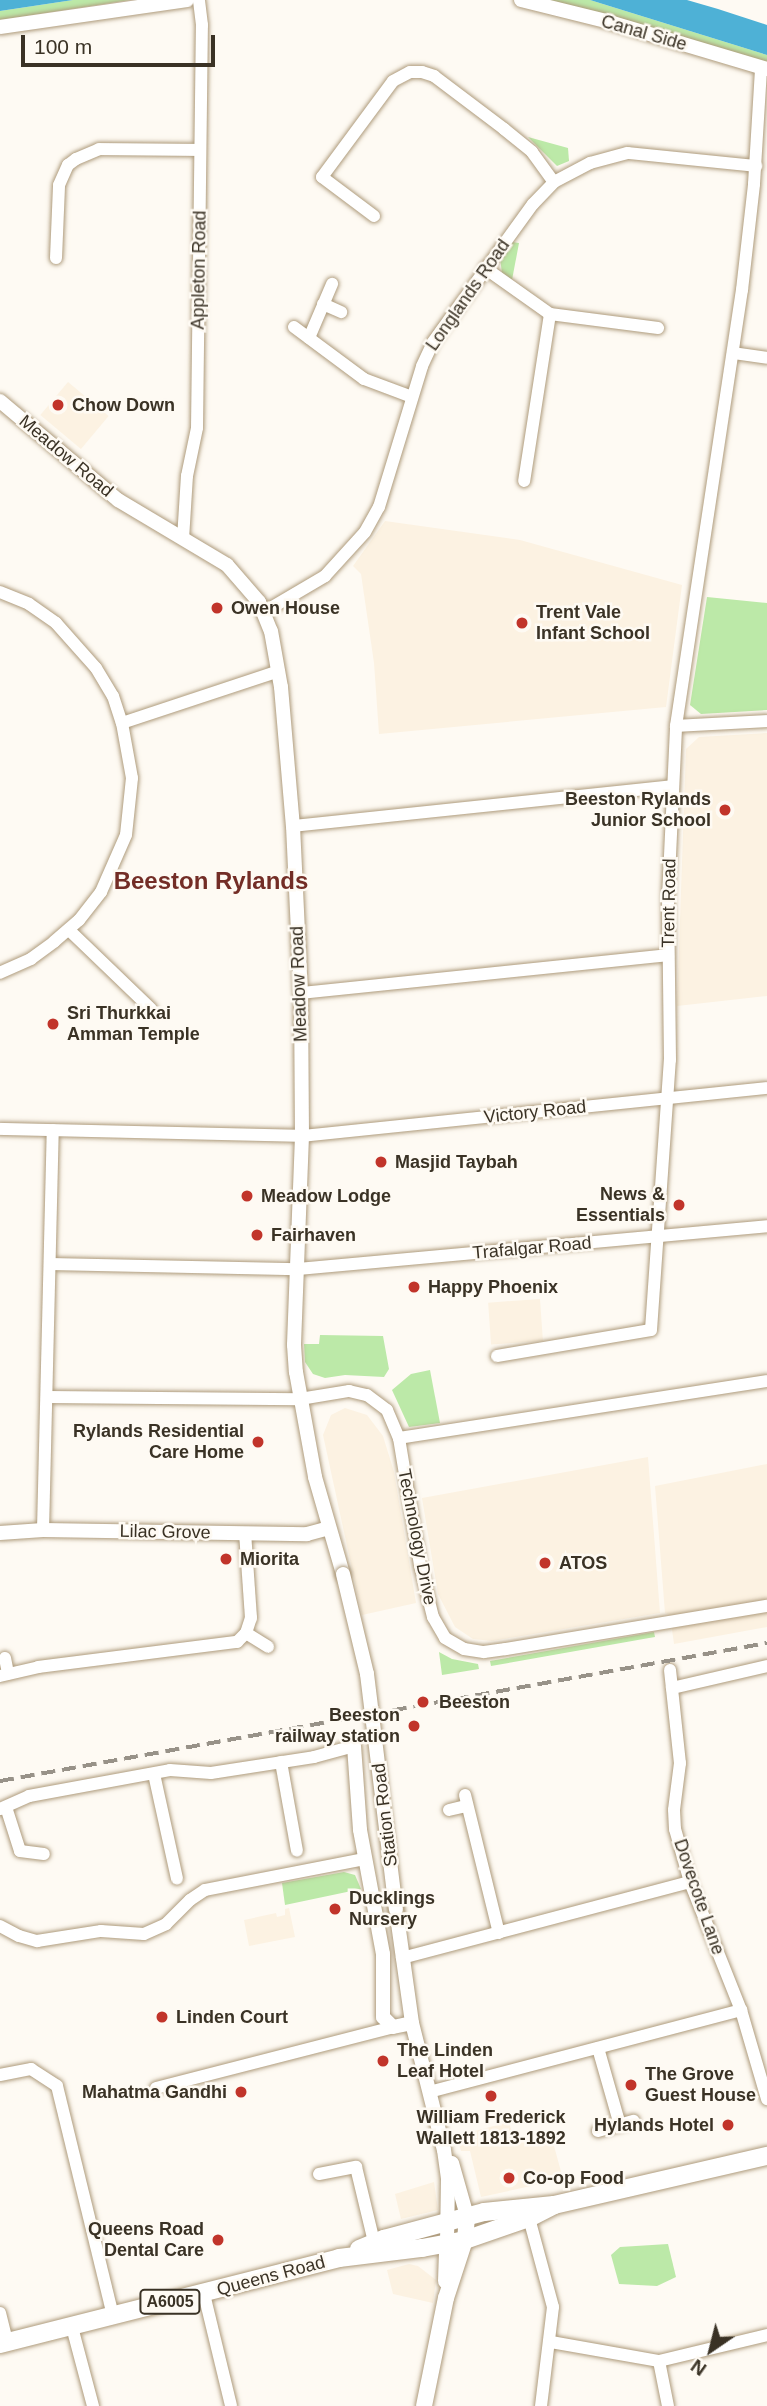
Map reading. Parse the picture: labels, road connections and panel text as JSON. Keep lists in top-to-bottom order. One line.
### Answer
{"streets":{"main road":["Station Road","Queens Road","A6005"],"street":["Canal Side","Appleton Road","Longlands Road","Meadow Road","Trent Road","Victory Road","Trafalgar Road","Lilac Grove","Technology Drive","Dovecote Lane"]},"crossings":[["Canal Side","Trent Road"],["Appleton Road","Meadow Road"],["Longlands Road","Meadow Road"],["Longlands Road","Trent Road"],["Meadow Road","Victory Road"],["Meadow Road","Trafalgar Road"],["Meadow Road","Lilac Grove"],["Meadow Road","Technology Drive"],["Meadow Road","Station Road"],["Trent Road","Victory Road"],["Trent Road","Trafalgar Road"],["Lilac Grove","Station Road"],["Station Road","Queens Road"]],"districts":["Beeston Rylands"],"places":["Chow Down","Owen House","Trent Vale Infant School","Beeston Rylands Junior School","Sri Thurkkai Amman Temple","Masjid Taybah","Meadow Lodge","News & Essentials","Fairhaven","Happy Phoenix","Rylands Residential Care Home","Miorita","ATOS","Beeston","Beeston railway station","Ducklings Nursery","Linden Court","The Linden Leaf Hotel","The Grove Guest House","Mahatma Gandhi","William Frederick Wallett 1813-1892","Hylands Hotel","Co-op Food","Queens Road Dental Care"],"scale_bar":"100 m","north":"bottom left"}
